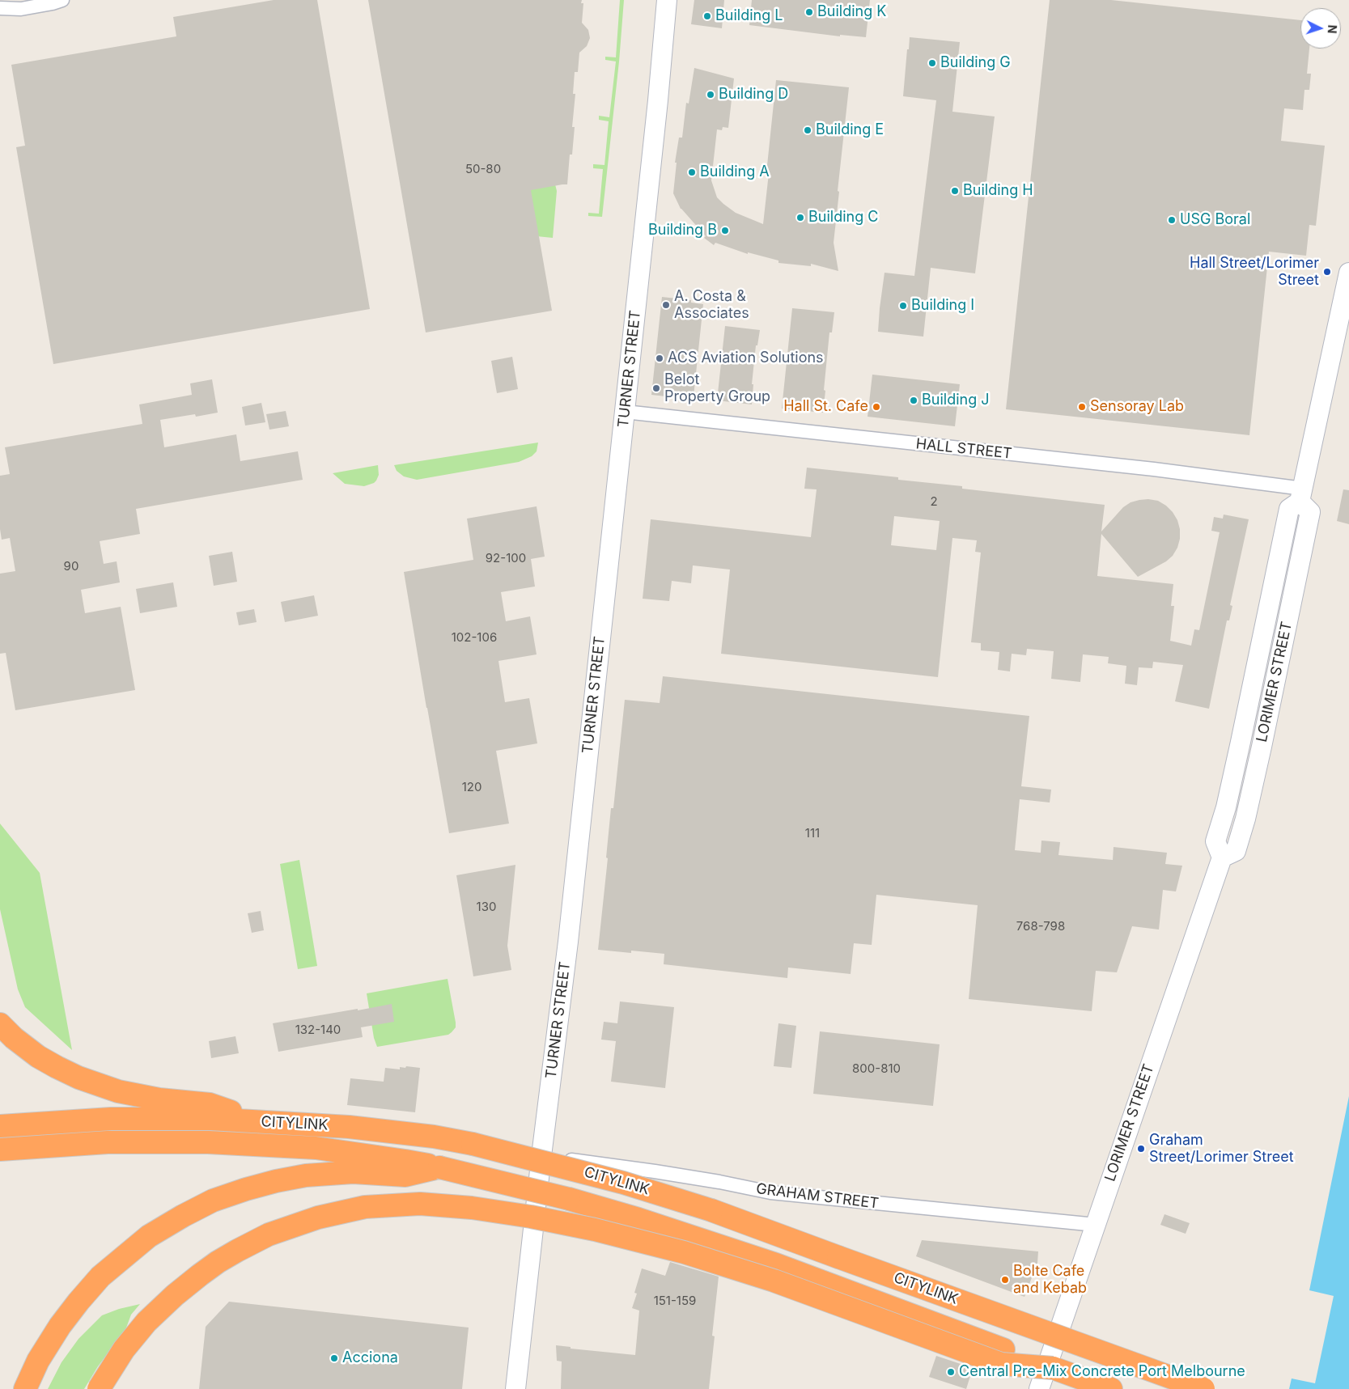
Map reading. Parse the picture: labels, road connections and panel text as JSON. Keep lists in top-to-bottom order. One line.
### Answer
{"streets":{"highway":["CITYLINK"],"street":["TURNER STREET","HALL STREET","LORIMER STREET","GRAHAM STREET"]},"crossings":[["TURNER STREET","HALL STREET"],["TURNER STREET","GRAHAM STREET"],["HALL STREET","LORIMER STREET"],["LORIMER STREET","GRAHAM STREET"]],"places":["Building K","Building L","Building G","Building D","Building E","Building A","Building H","Building C","USG Boral","Building B","Hall Street/Lorimer Street","A. Costa & Associates","Building I","ACS Aviation Solutions","Belot Property Group","Building J","Hall St. Cafe","Sensoray Lab","Graham Street/Lorimer Street","Bolte Cafe and Kebab","Acciona","Central Pre-Mix Concrete Port Melbourne"],"house_numbers":["50-80","2","92-100","90","102-106","120","111","130","768-798","132-140","800-810","151-159"],"north":"right"}
